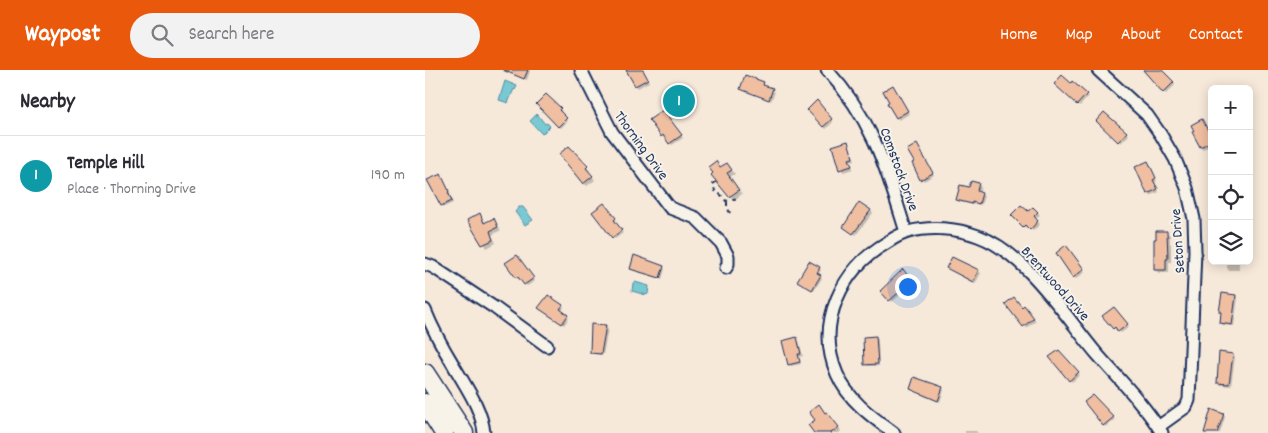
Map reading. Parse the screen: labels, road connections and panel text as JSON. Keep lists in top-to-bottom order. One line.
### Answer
{"streets":{"street":["Thorning Drive","Comstock Drive","Seton Drive","Brentwood Drive"]},"crossings":[["Comstock Drive","Brentwood Drive"],["Seton Drive","Brentwood Drive"]],"page":{"header":"Waypost","search":"Search here","nav":["Home","Map","About","Contact"],"heading":"Nearby","pins":"1","map_buttons":["+","−"],"list":[{"mark":"1","name":"Temple Hill","note":"Place · Thorning Drive","value":"190 m"}]}}
